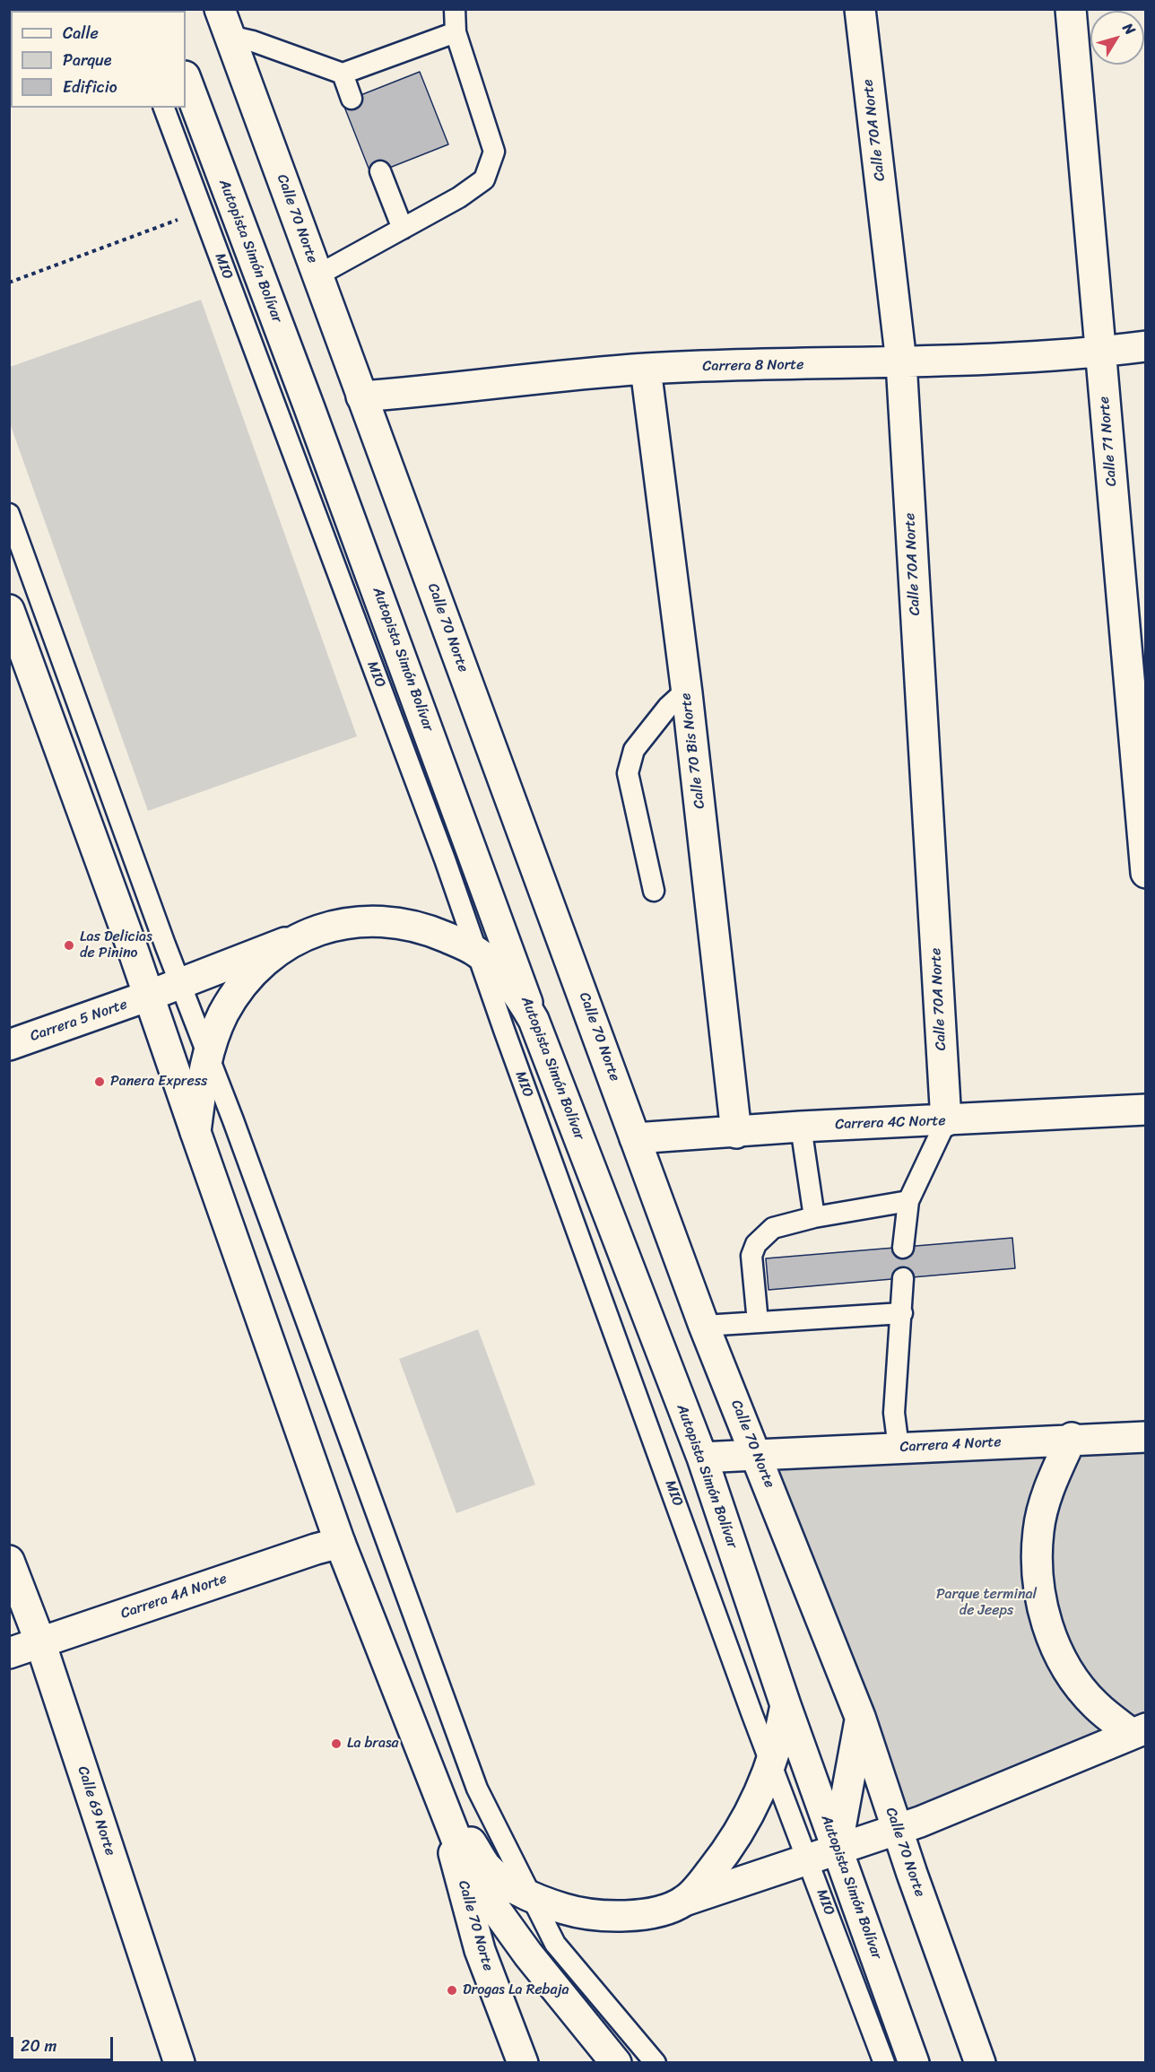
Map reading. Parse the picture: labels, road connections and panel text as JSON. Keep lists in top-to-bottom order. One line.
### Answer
{"streets":{"main road":["Calle 70A Norte","Calle 70 Norte","Autopista Simón Bolívar","Carrera 8 Norte","Calle 71 Norte","Calle 70 Bis Norte","Carrera 5 Norte","Carrera 4C Norte","Carrera 4 Norte","Carrera 4A Norte","Calle 69 Norte"],"lane":["MIO"]},"crossings":[["Calle 70A Norte","Carrera 8 Norte"],["Calle 70A Norte","Carrera 4C Norte"],["Calle 70 Norte","Carrera 8 Norte"],["Calle 70 Norte","Carrera 4C Norte"],["Calle 70 Norte","Carrera 4 Norte"],["Autopista Simón Bolívar","Carrera 4 Norte"],["Carrera 8 Norte","Calle 71 Norte"],["Carrera 8 Norte","Calle 70 Bis Norte"],["Calle 70 Bis Norte","Carrera 4C Norte"],["Carrera 4A Norte","Calle 69 Norte"]],"parks":["Parque terminal de Jeeps"],"places":["Las Delicias de Pinino","Panera Express","La brasa","Drogas La Rebaja"],"legend":["Calle","Parque","Edificio"],"scale_bar":"20 m","north":"top right"}
